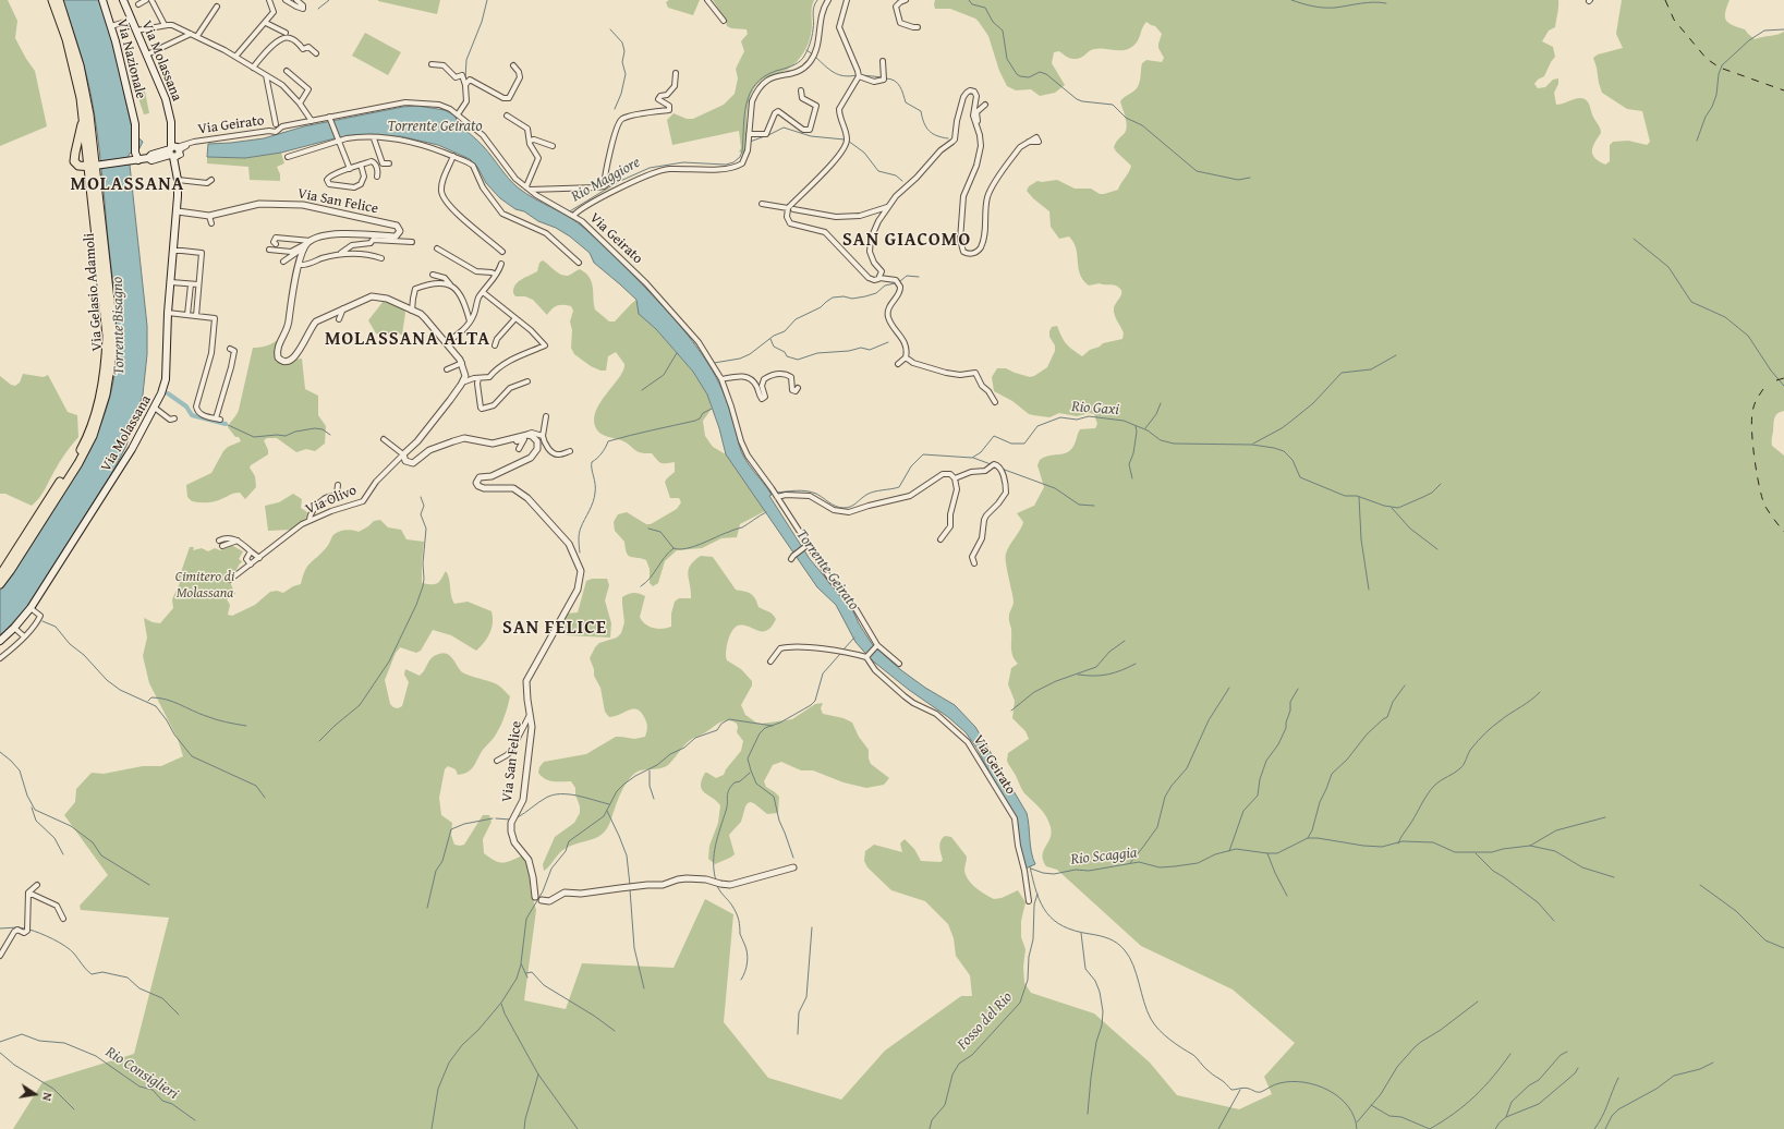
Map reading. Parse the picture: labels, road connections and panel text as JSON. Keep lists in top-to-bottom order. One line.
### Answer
{"streets":{"main road":["Via Nazionale","Via Molassana","Via Gelasio Adamoli"],"street":["Via Geirato","Via San Felice","Via Olivo"]},"crossings":[["Via Molassana","Via Geirato"],["Via Molassana","Via San Felice"]],"districts":["MOLASSANA","SAN GIACOMO","MOLASSANA ALTA","SAN FELICE"],"water":["Torrente Geirato","Rio Maggiore","Torrente Bisagno","Rio Gaxi","Rio Scaggia","Fosso del Rio","Rio Consiglieri"],"parks":["Cimitero di Molassana"],"north":"right"}
